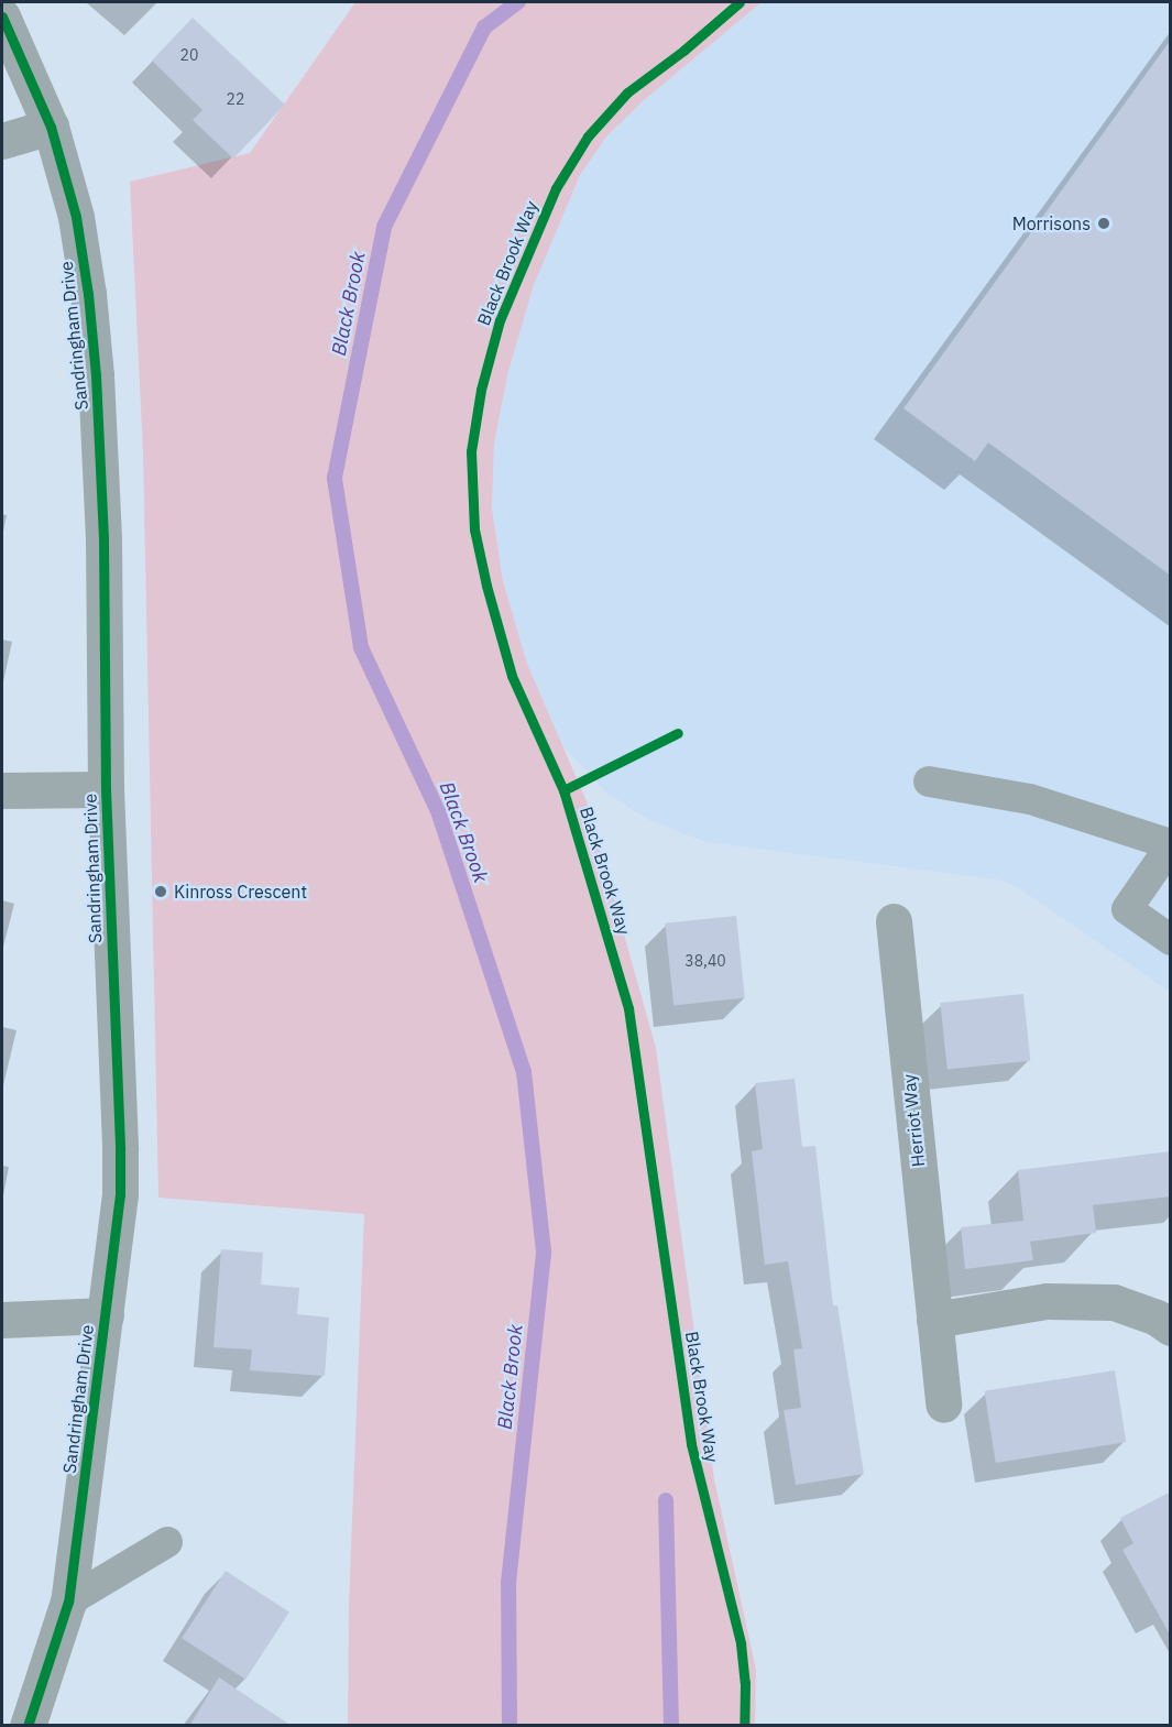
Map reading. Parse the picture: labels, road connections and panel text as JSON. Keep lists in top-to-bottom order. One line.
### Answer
{"streets":{"street":["Sandringham Drive","Herriot Way"],"cycle path":["Black Brook Way"]},"water":["Black Brook"],"places":["Morrisons","Kinross Crescent"],"house_numbers":["20","22","38,40"]}
